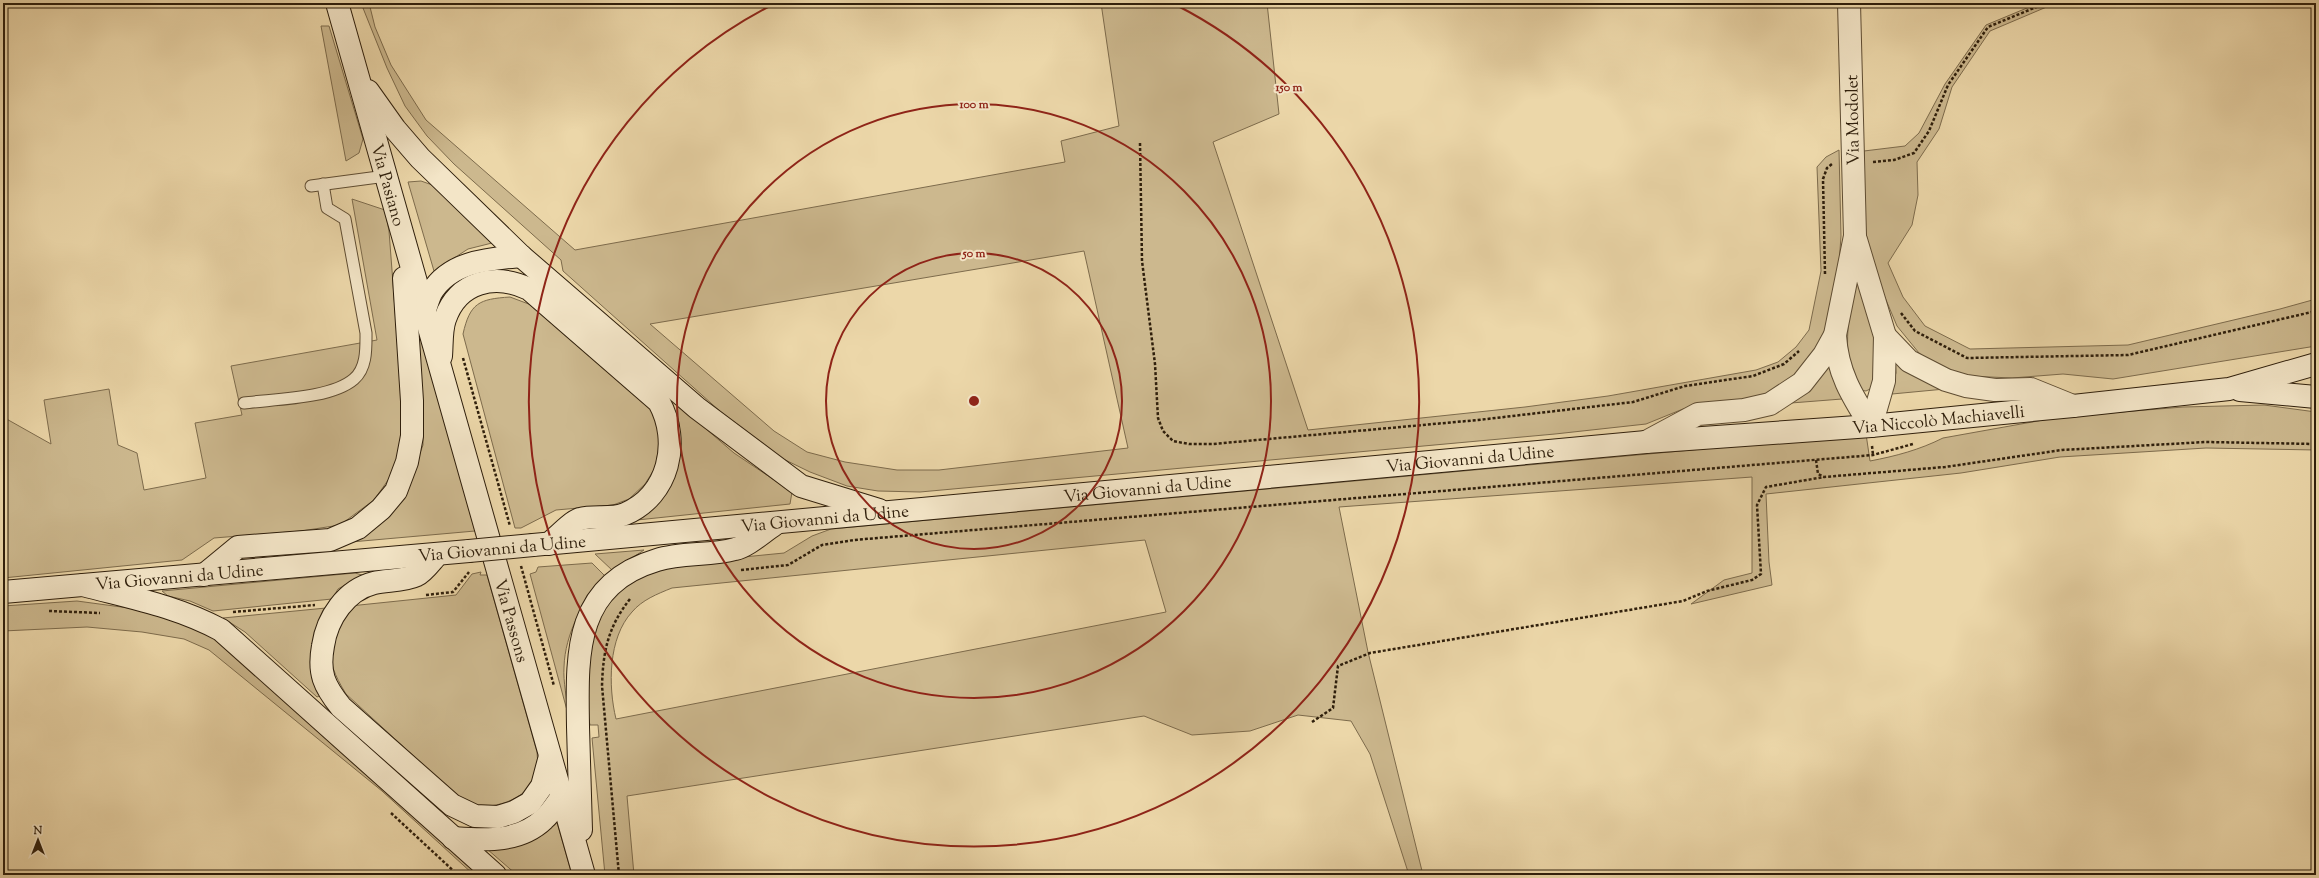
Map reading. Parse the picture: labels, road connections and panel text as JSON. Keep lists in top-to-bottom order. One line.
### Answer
{"streets":{"street":["Via Modolet","Via Pasiano","Via Niccolò Machiavelli","Via Giovanni da Udine","Via Passons"]},"crossings":[["Via Modolet","Via Niccolò Machiavelli"],["Via Modolet","Via Giovanni da Udine"],["Via Pasiano","Via Passons"],["Via Niccolò Machiavelli","Via Giovanni da Udine"]],"north":"top","rings":["150 m","100 m","50 m"]}
